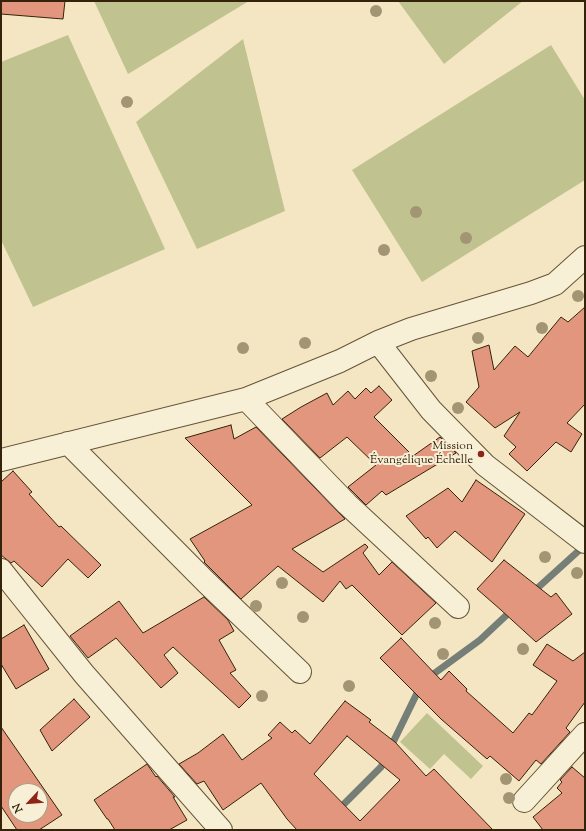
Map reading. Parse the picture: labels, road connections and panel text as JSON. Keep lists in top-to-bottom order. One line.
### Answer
{"places":["Mission Évangélique Échelle"],"north":"bottom left"}
